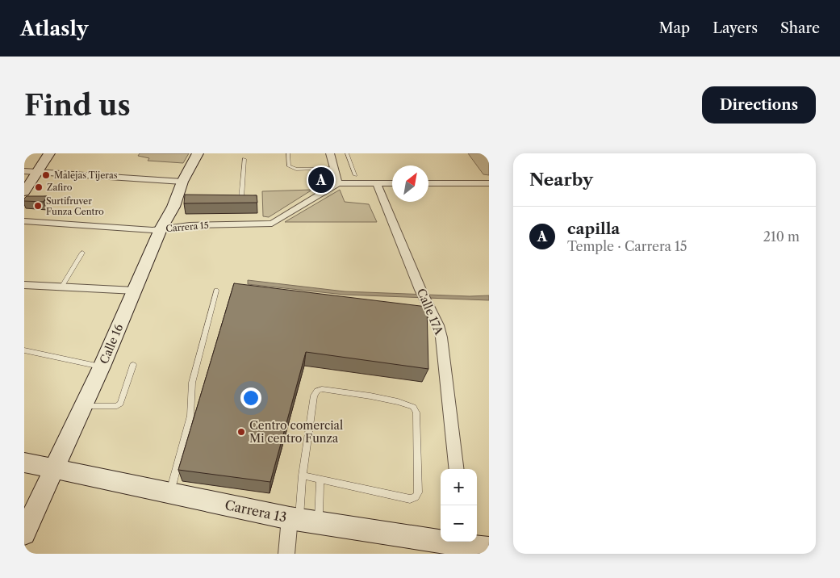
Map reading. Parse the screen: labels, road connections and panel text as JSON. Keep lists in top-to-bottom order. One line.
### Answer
{"streets":{"street":["Carrera 15","Calle 17A","Calle 16","Carrera 13"]},"crossings":[["Carrera 15","Calle 16"],["Calle 16","Carrera 13"]],"places":["Malejas Tijeras","Zafiro","Surtifruver Funza Centro","Centro comercial Mi centro Funza"],"north":"top right","page":{"header":"Atlasly","nav":["Map","Layers","Share"],"buttons":"Directions","title":"Find us","heading":"Nearby","pins":"A","list":[{"mark":"A","name":"capilla","note":"Temple · Carrera 15","value":"210 m"}],"map_buttons":["+","−"]}}
